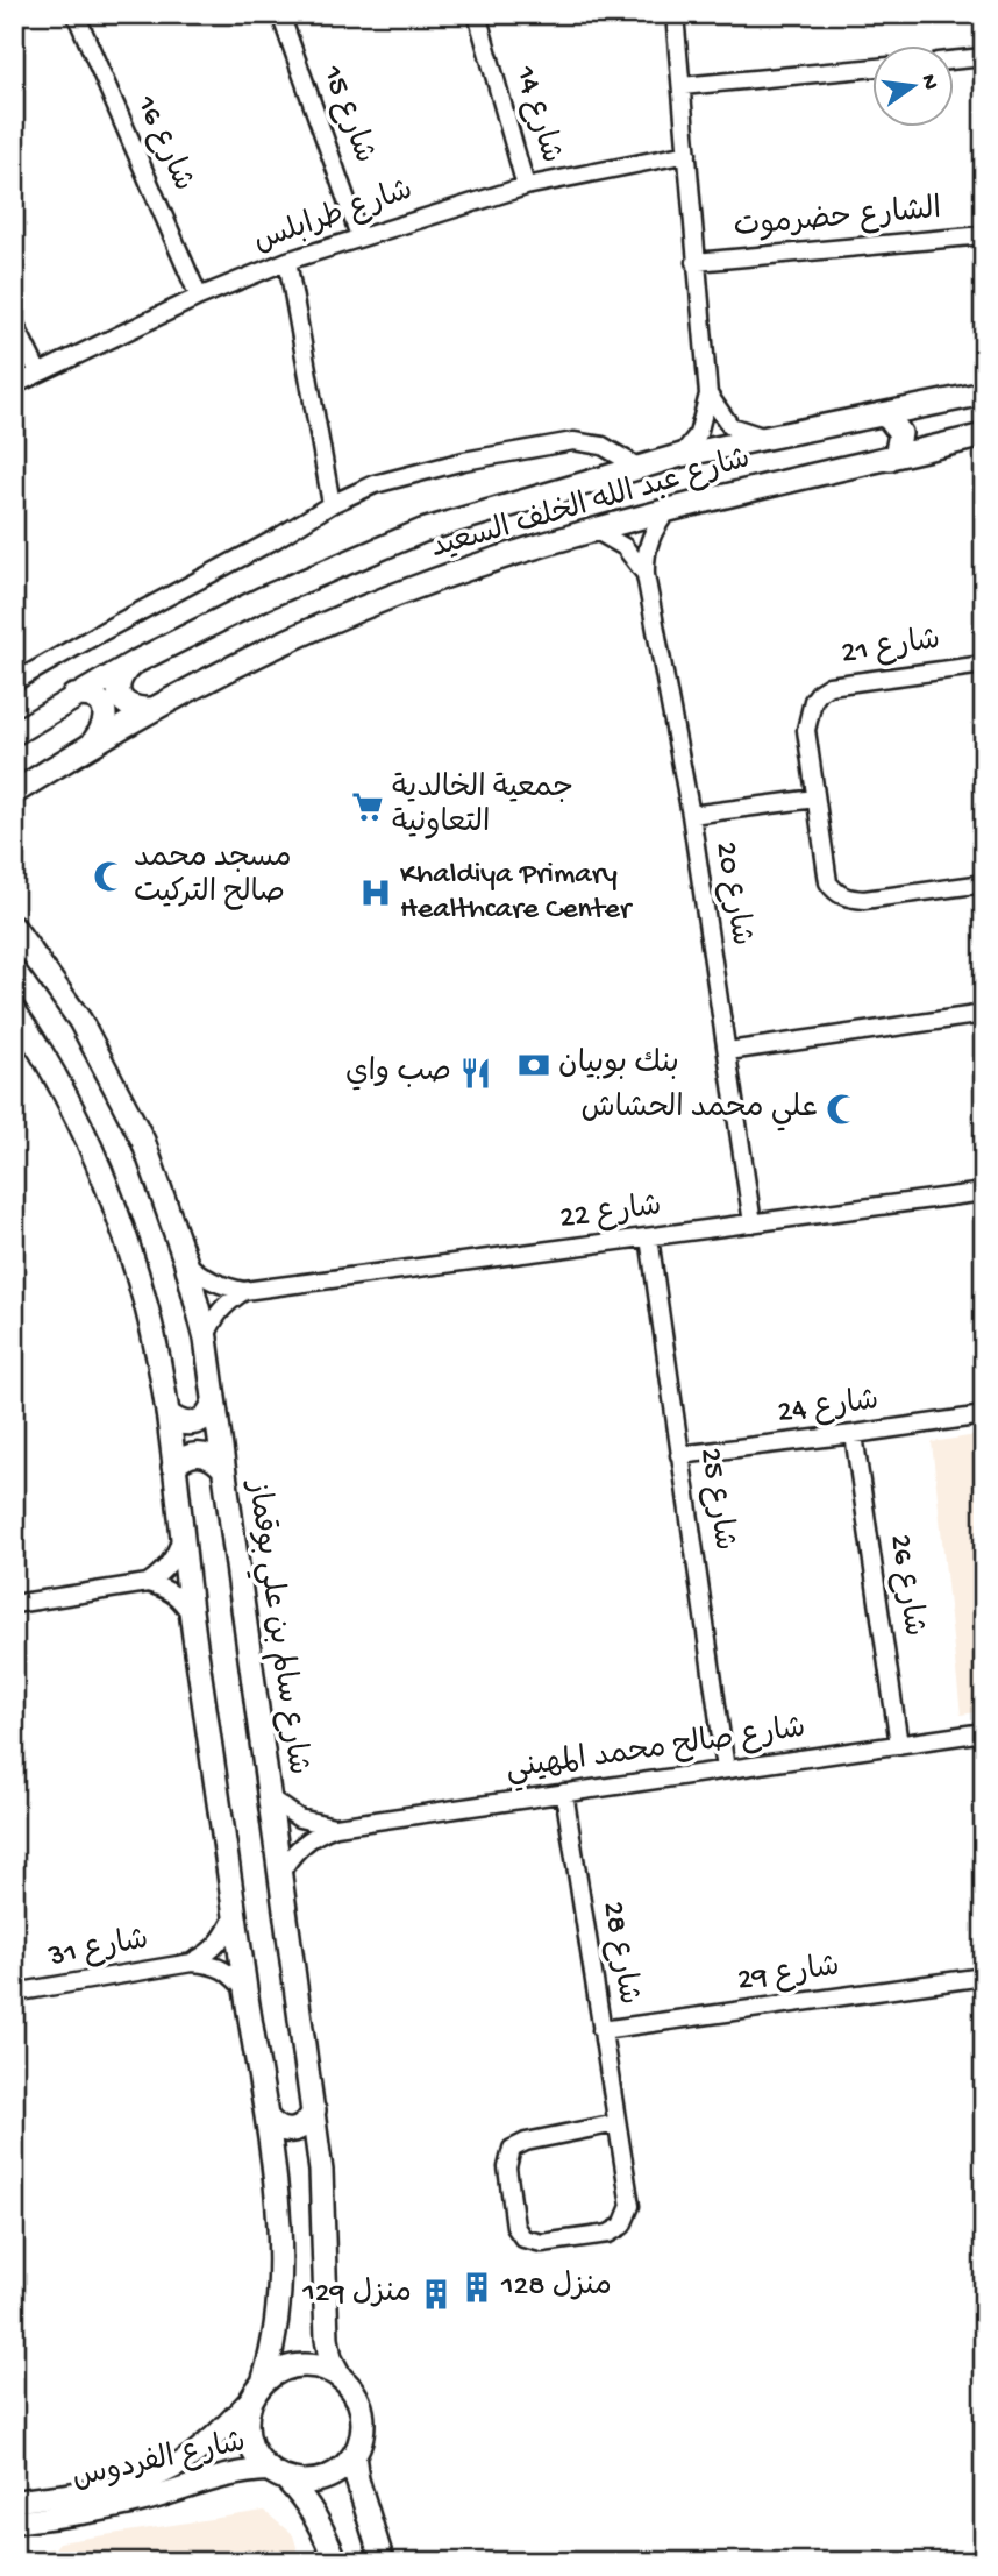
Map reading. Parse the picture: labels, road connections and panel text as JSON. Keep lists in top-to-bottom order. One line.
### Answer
{"streets":{"main road":["شارع عبد الله الخلف السعيد","شارع سالم بن علي بوقماز"],"street":["شارع 15","شارع 14","شارع 16","شارع طرابلس","الشارع حضرموت","شارع 21","شارع 20","شارع 22","شارع 24","شارع 25","شارع 26","شارع صالح محمد المهيني","شارع 31","شارع 28","شارع 29","شارع الفردوس"]},"crossings":[["شارع 15","شارع طرابلس"],["شارع 14","شارع طرابلس"],["شارع 16","شارع طرابلس"],["شارع عبد الله الخلف السعيد","شارع 20"],["شارع 20","شارع 22"],["شارع 22","شارع 25"],["شارع 22","شارع سالم بن علي بوقماز"],["شارع 24","شارع 25"],["شارع 24","شارع 26"],["شارع 25","شارع صالح محمد المهيني"],["شارع 26","شارع صالح محمد المهيني"],["شارع سالم بن علي بوقماز","شارع صالح محمد المهيني"],["شارع سالم بن علي بوقماز","شارع الفردوس"],["شارع صالح محمد المهيني","شارع 28"],["شارع 28","شارع 29"]],"places":{"supermarket":["جمعية الخالدية التعاونية"],"mosque":["مسجد محمد صالح التركيت","علي محمد الحشاش"],"hospital":["Khaldiya Primary Healthcare Center"],"bank":["بنك بوبيان"],"restaurant":["صب واي"],"building":["منزل 128","منزل 129"]},"north":"right"}
